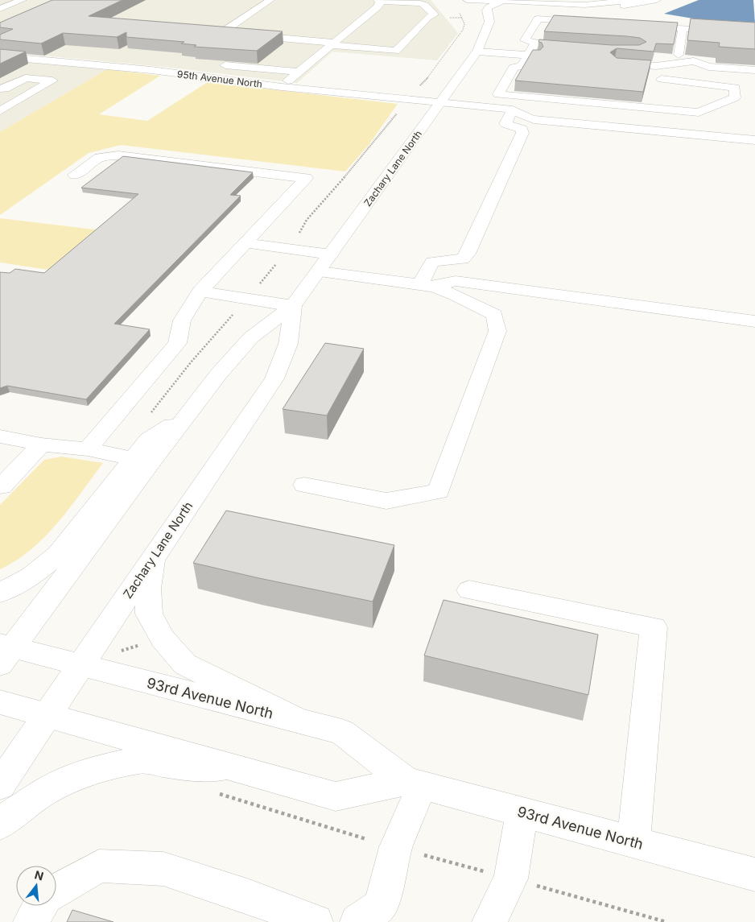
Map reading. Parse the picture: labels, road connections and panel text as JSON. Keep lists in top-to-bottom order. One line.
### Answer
{"streets":{"main road":["95th Avenue North","Zachary Lane North","93rd Avenue North"]},"crossings":[["95th Avenue North","Zachary Lane North"],["Zachary Lane North","93rd Avenue North"]],"north":"top"}
